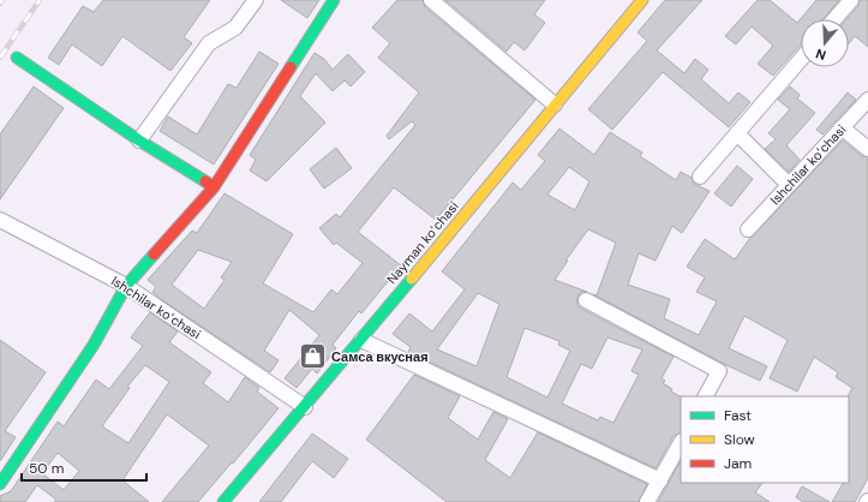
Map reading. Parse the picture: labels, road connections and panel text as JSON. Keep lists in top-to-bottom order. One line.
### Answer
{"streets":{"street":["Ishchilar koʻchasi","Nayman koʻchasi"]},"crossings":[["Ishchilar koʻchasi","Nayman koʻchasi"]],"places":{"shop":["Самса вкусная"]},"legend":["Fast","Slow","Jam"],"scale_bar":"50 m","north":"bottom"}
